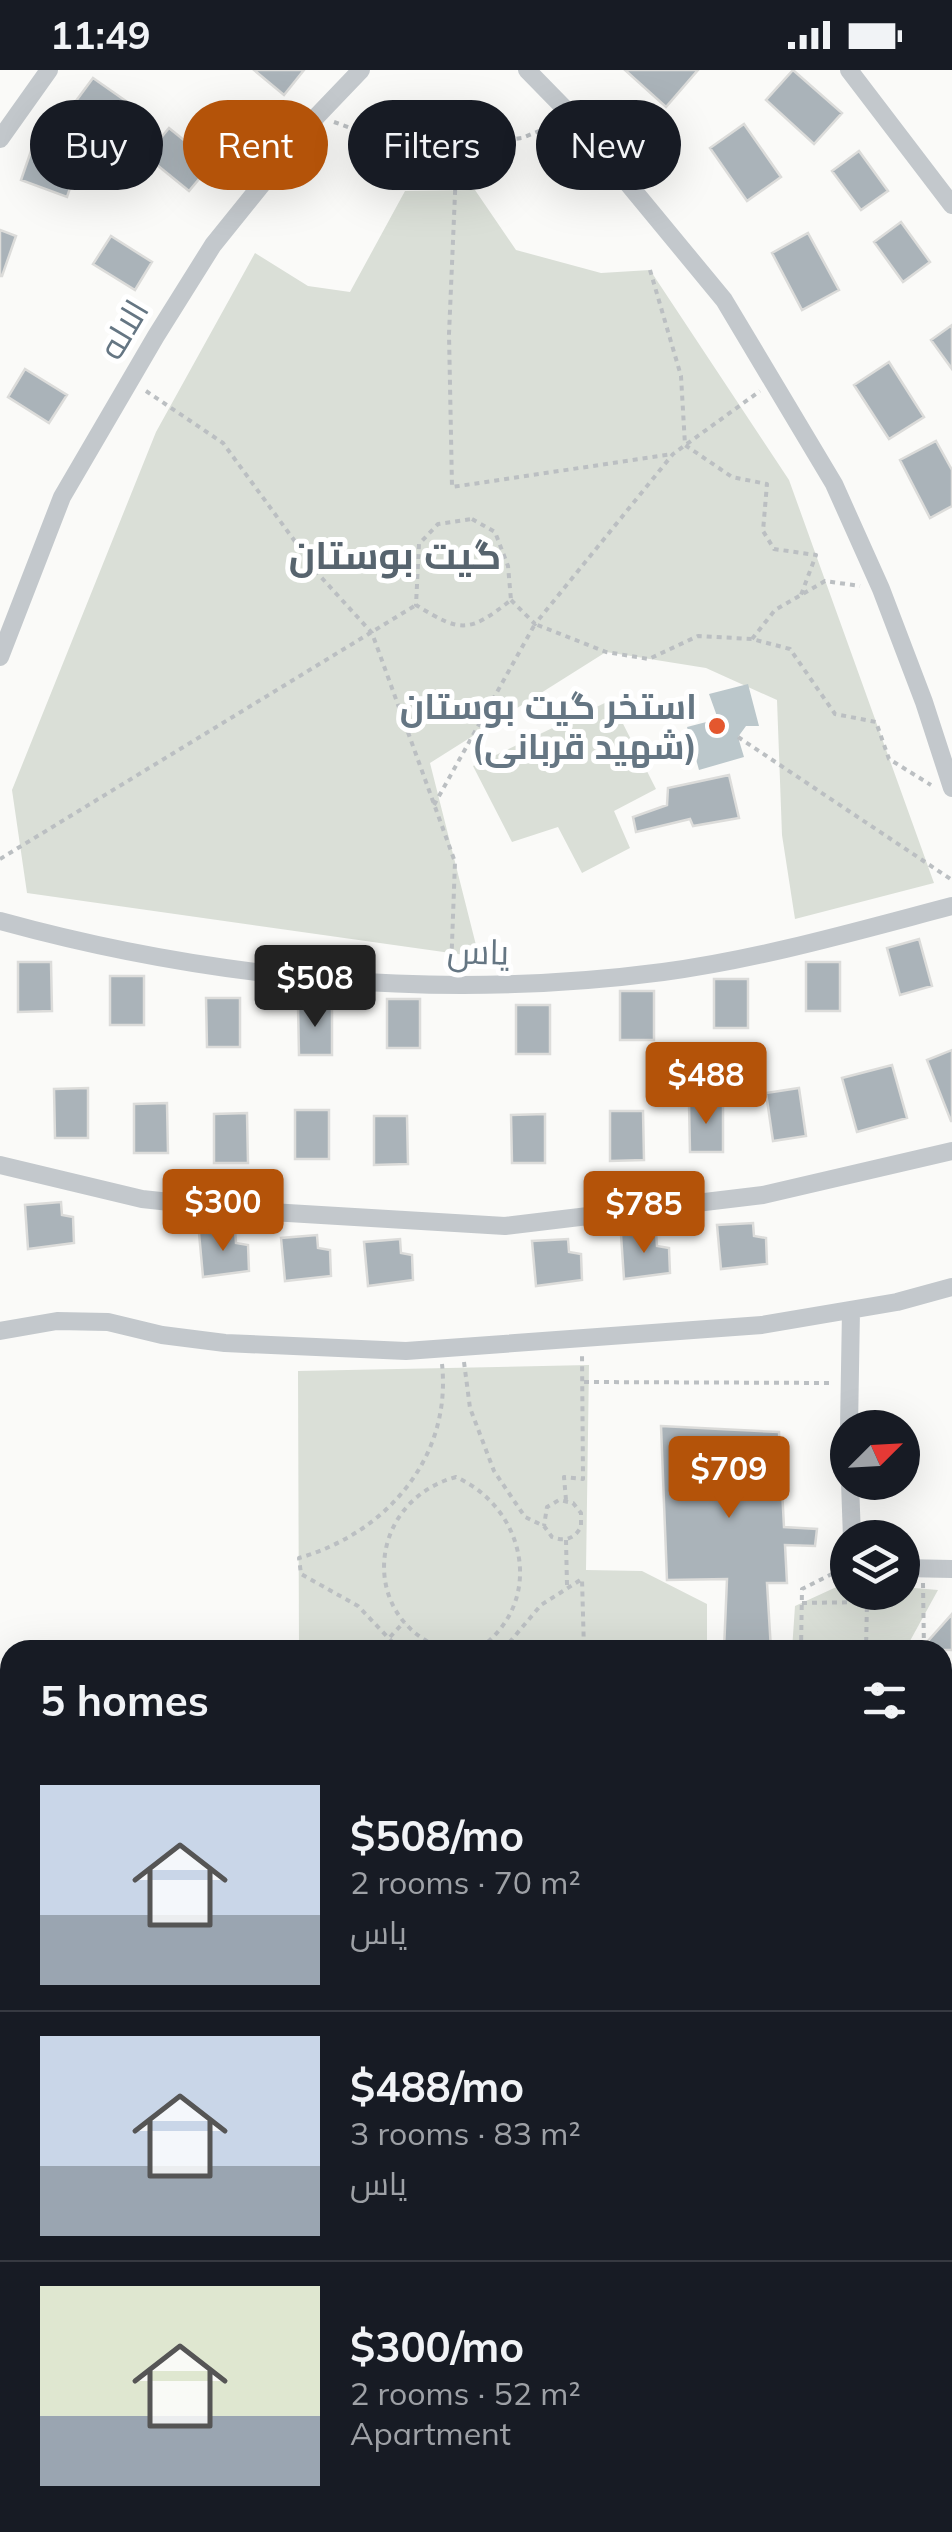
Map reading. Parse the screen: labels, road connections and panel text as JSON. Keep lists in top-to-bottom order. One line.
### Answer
{"streets":{"street":["الاله","یاس"]},"districts":["گیت بوستان"],"places":["استخر گیت بوستان (شهید قربانی)"],"north":"top right","page":{"status":"11:49","chip":["Buy","Rent","Filters","New"],"price":["$508","$488","$300","$785","$709"],"heading":"5 homes","list":[{"name":"$508/mo","note":"2 rooms · 70 m² · یاس"},{"name":"$488/mo","note":"3 rooms · 83 m² · یاس"},{"name":"$300/mo","note":"2 rooms · 52 m² · Apartment"}]}}
